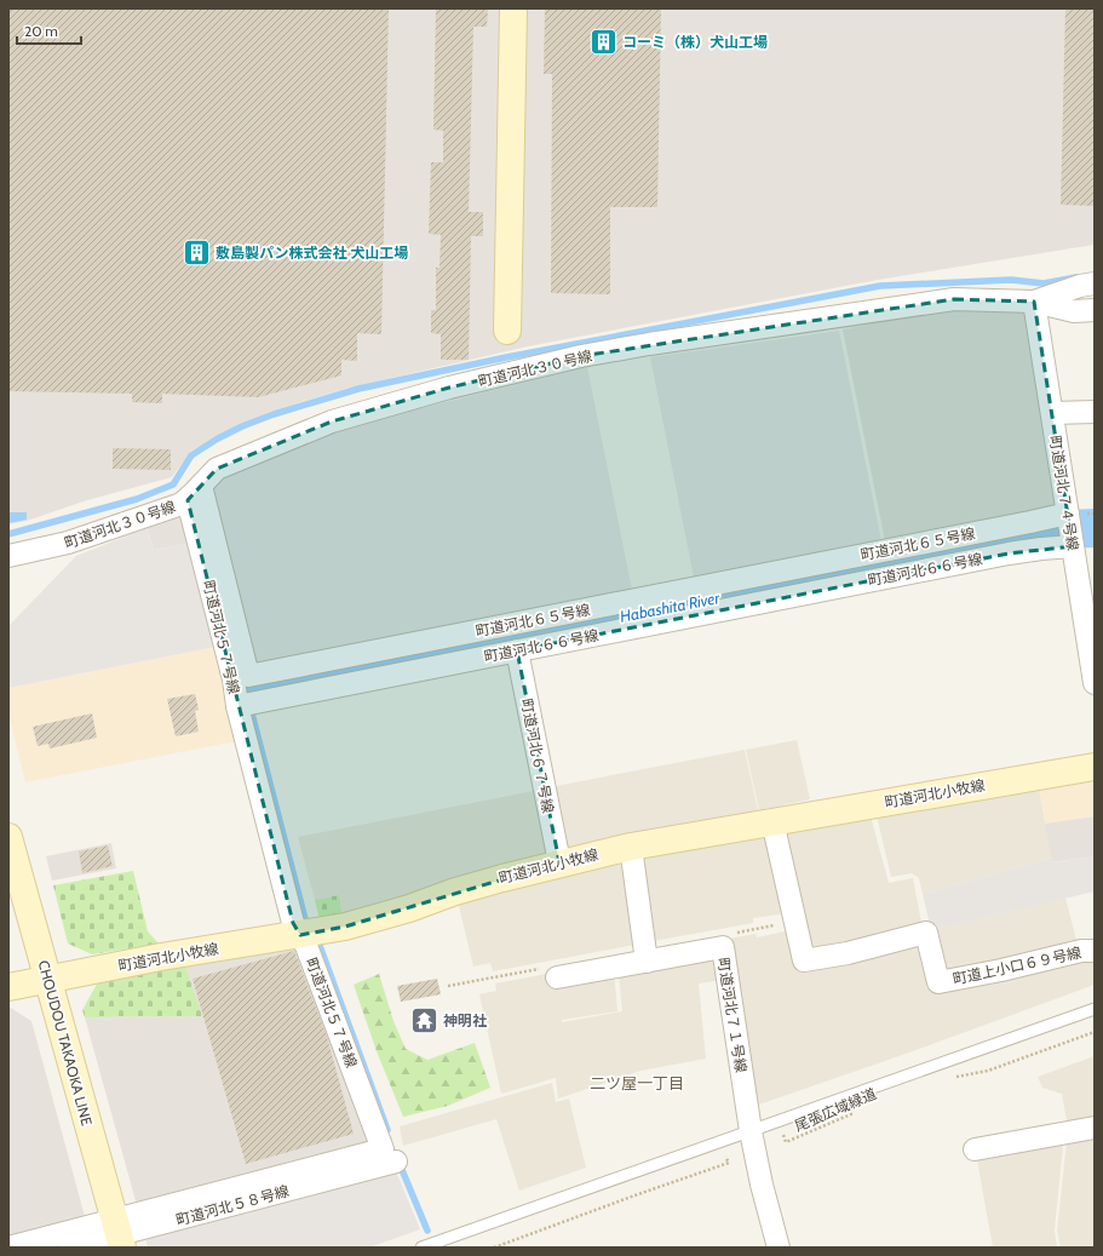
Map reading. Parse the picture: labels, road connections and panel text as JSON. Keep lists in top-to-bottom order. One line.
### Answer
{"streets":{"street":["町道河北３０号線","町道河北７４号線","町道河北６５号線","町道河北６６号線","町道河北５７号線","町道河北６７号線","町道河北小牧線","町道上小口６９号線","町道河北７１号線","CHOUDOU TAKAOKA LINE","町道河北５８号線"],"path":["尾張広域緑道"]},"crossings":[["町道河北３０号線","町道河北７４号線"],["町道河北３０号線","町道河北６５号線"],["町道河北３０号線","町道河北５７号線"],["町道河北７４号線","町道河北６５号線"],["町道河北７４号線","町道河北６６号線"],["町道河北６５号線","町道河北５７号線"],["町道河北６６号線","町道河北５７号線"],["町道河北６６号線","町道河北６７号線"],["町道河北５７号線","町道河北小牧線"],["町道河北５７号線","CHOUDOU TAKAOKA LINE"],["町道河北５７号線","町道河北５８号線"],["町道河北６７号線","町道河北小牧線"],["町道河北小牧線","町道上小口６９号線"],["町道河北小牧線","CHOUDOU TAKAOKA LINE"],["町道河北７１号線","尾張広域緑道"],["CHOUDOU TAKAOKA LINE","町道河北５８号線"]],"districts":["二ツ屋一丁目"],"water":["Habashita River"],"places":{"building":["コーミ（株）犬山工場","敷島製パン株式会社 犬山工場"],"temple":["神明社"]},"scale_bar":"20 m"}
